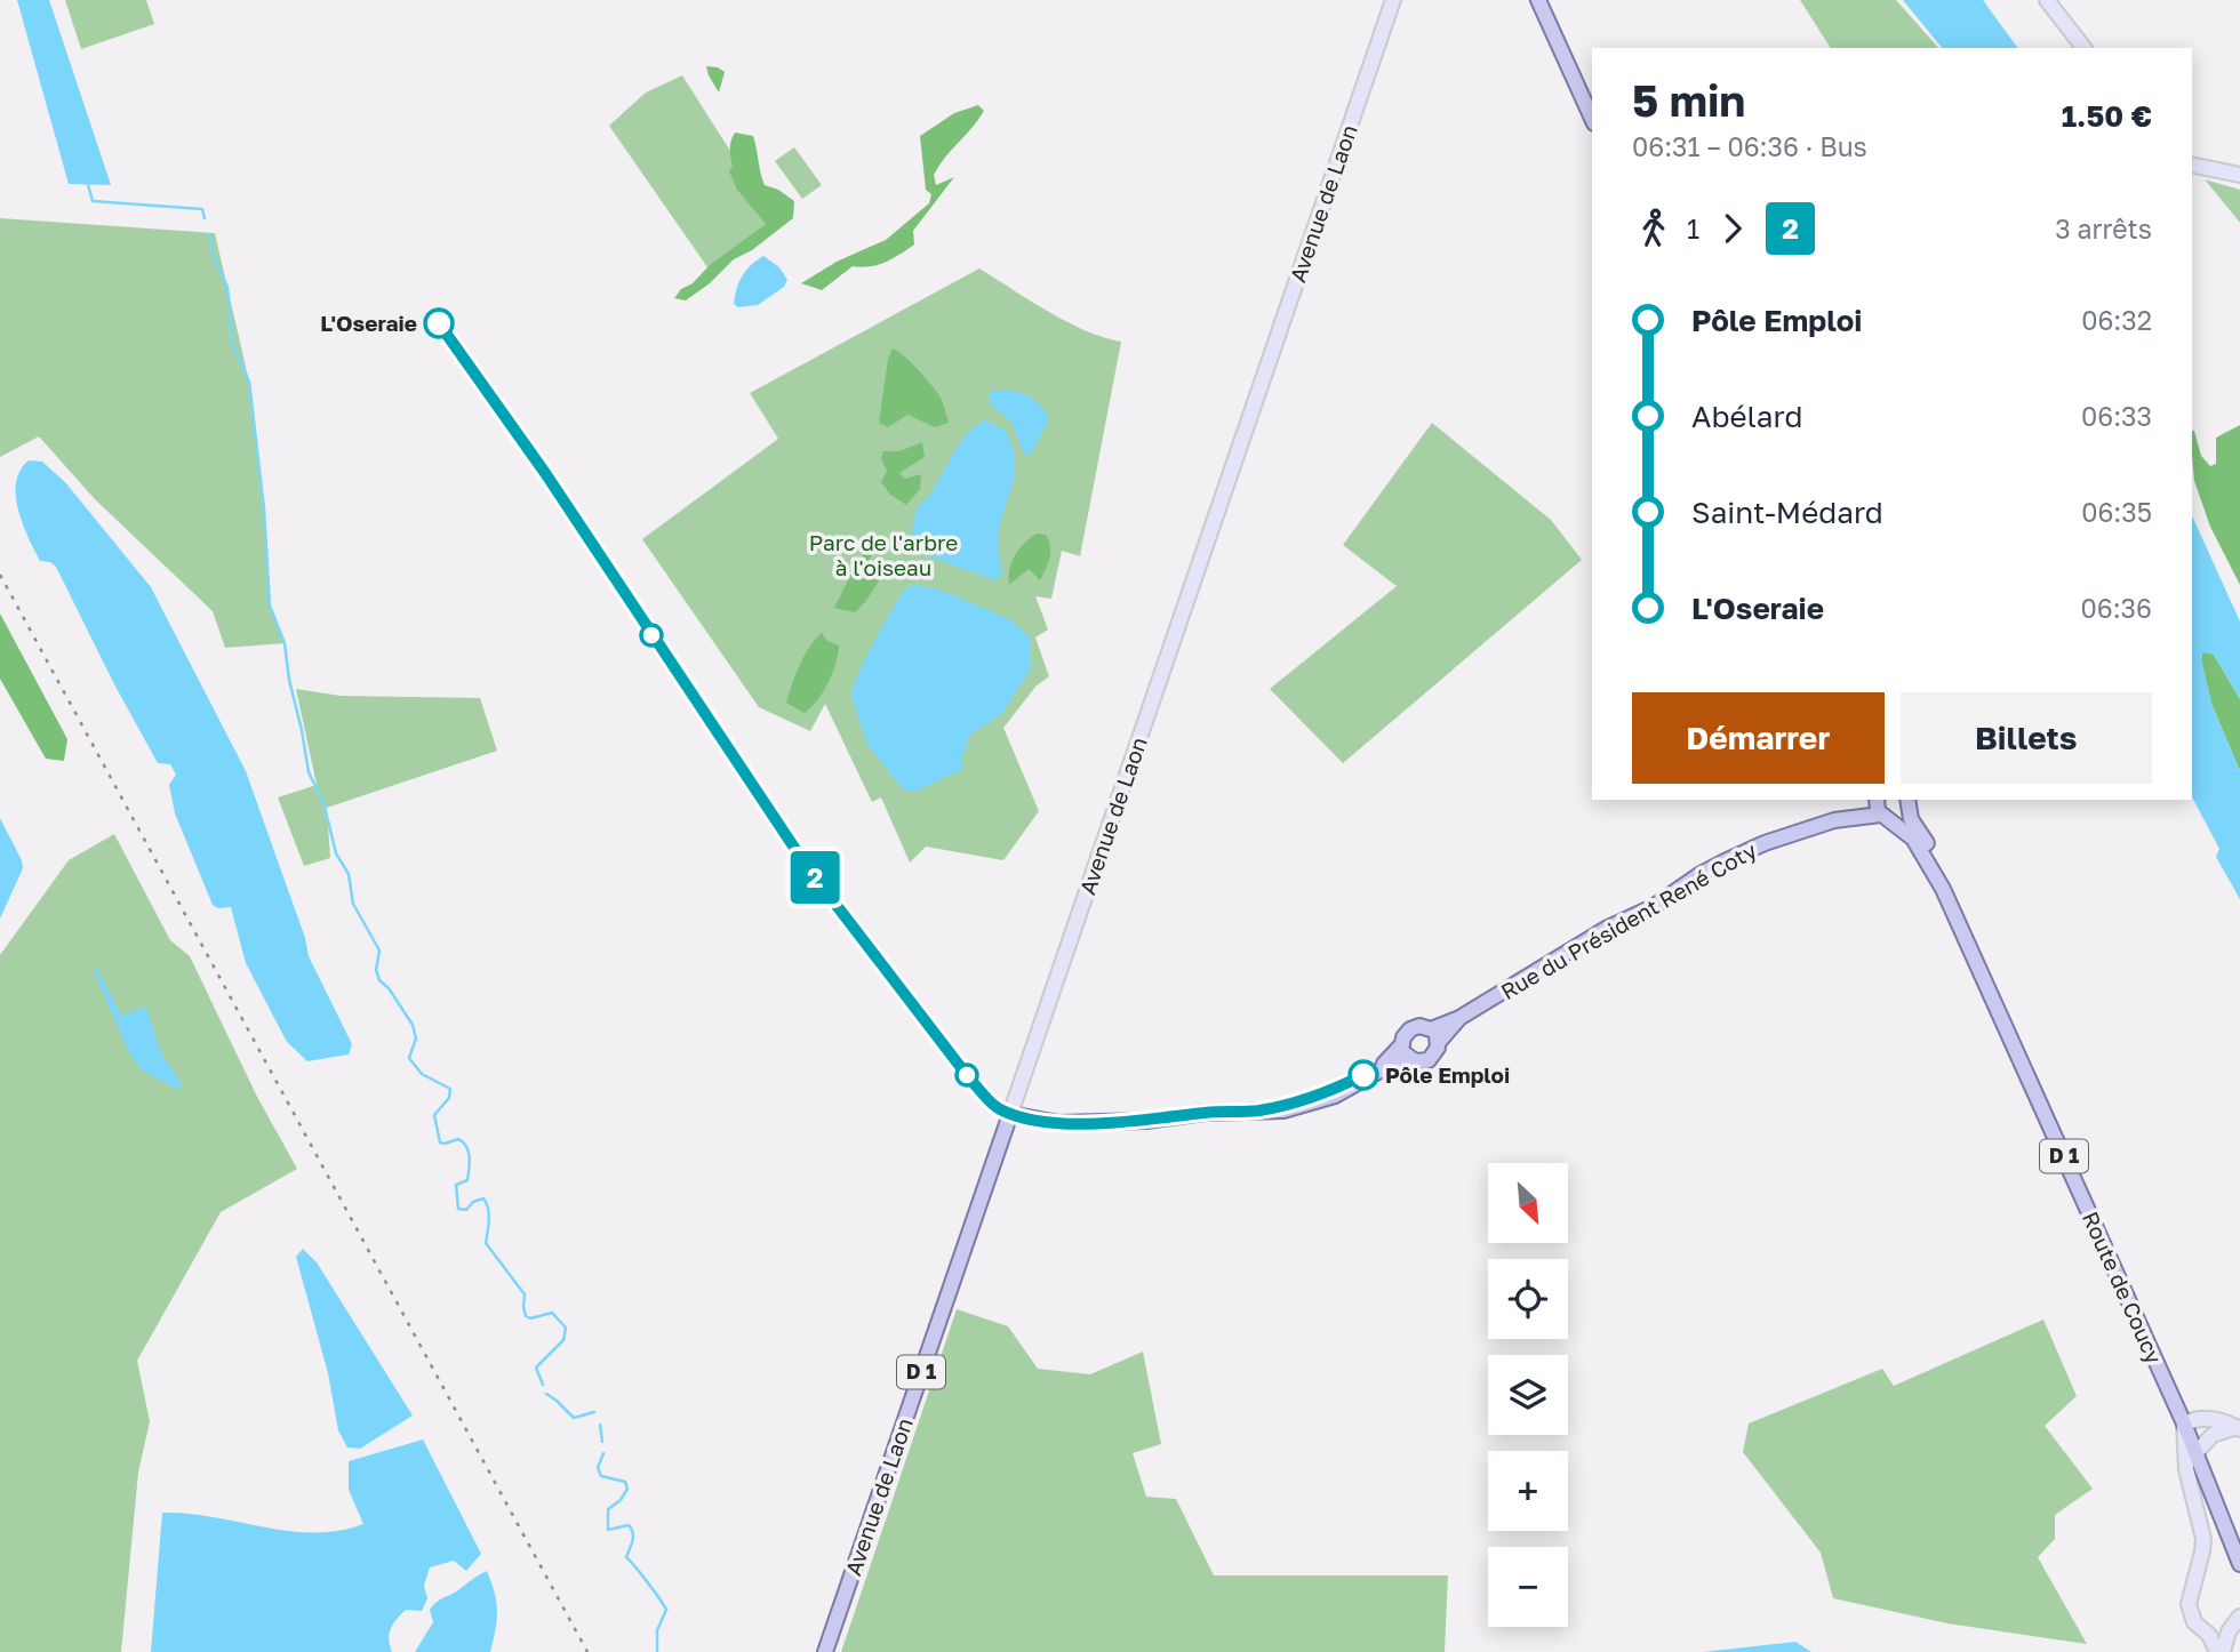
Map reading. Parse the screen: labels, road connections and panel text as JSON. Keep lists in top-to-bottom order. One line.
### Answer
{"streets":{"main road":["Avenue de Laon","Rue du Président René Coty","D 1","Route de Coucy"]},"crossings":[["Rue du Président René Coty","Route de Coucy"],["D 1","Route de Coucy"]],"parks":["Parc de l'arbre à l'oiseau"],"places":["L'Oseraie","Pôle Emploi"],"lines":["bus line 2"],"north":"bottom right","page":{"on_map":"2","heading":["5 min","06:31 – 06:36 · Bus","1.50 €"],"legs":["1","2","3 arrêts"],"list":[{"name":"Pôle Emploi","value":"06:32"},{"name":"Abélard","value":"06:33"},{"name":"Saint-Médard","value":"06:35"},{"name":"L'Oseraie","value":"06:36"}],"buttons":["Démarrer","Billets"],"map_buttons":["+","−"]}}
